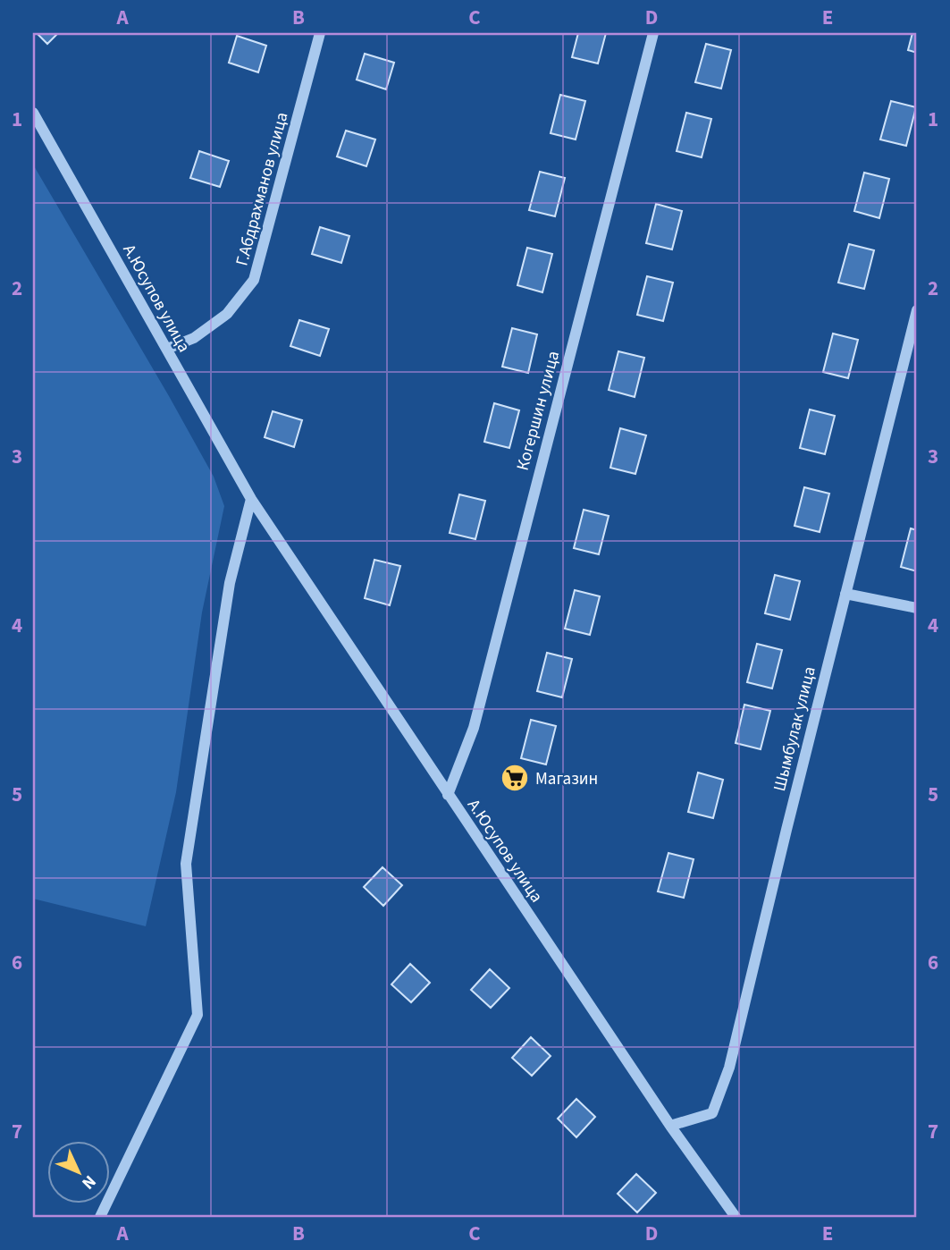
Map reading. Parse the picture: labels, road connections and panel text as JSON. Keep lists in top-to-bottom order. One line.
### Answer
{"streets":{"street":["Г.Абдрахманов улица","А.Юсупов улица","Когершин улица","Шымбулак улица"]},"crossings":[["Г.Абдрахманов улица","А.Юсупов улица"],["А.Юсупов улица","Когершин улица"],["А.Юсупов улица","Шымбулак улица"]],"places":{"supermarket":["Магазин"]},"north":"bottom right","grid":{"columns":["A","B","C","D","E"],"rows":["1","2","3","4","5","6","7"]}}
